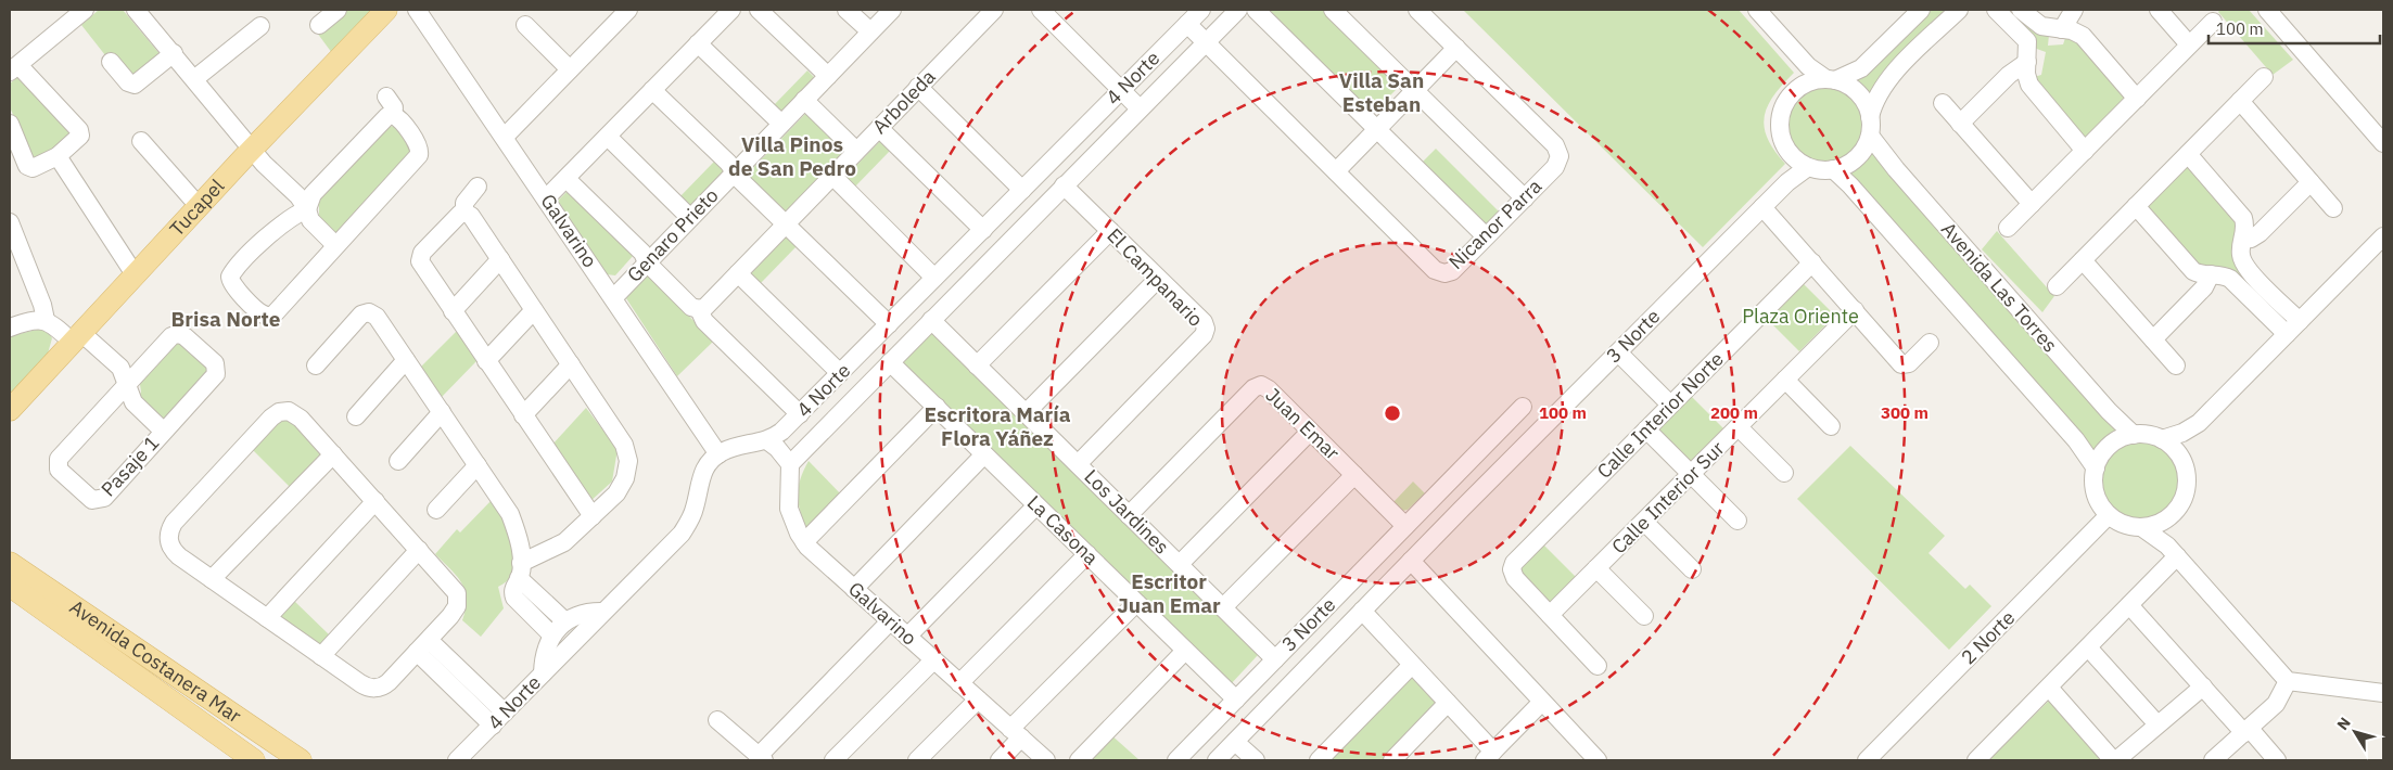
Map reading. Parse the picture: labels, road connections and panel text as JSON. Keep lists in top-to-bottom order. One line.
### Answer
{"streets":{"main road":["Tucapel","Avenida Costanera Mar"],"street":["4 Norte","Arboleda","Nicanor Parra","Galvarino","Genaro Prieto","El Campanario","Avenida Las Torres","3 Norte","Calle Interior Norte","Juan Emar","Pasaje 1","Calle Interior Sur","Los Jardines","La Casona","2 Norte"]},"crossings":[["4 Norte","Nicanor Parra"],["4 Norte","Galvarino"],["4 Norte","El Campanario"],["4 Norte","Los Jardines"],["4 Norte","La Casona"],["Galvarino","Genaro Prieto"],["El Campanario","Los Jardines"],["Avenida Las Torres","3 Norte"],["Avenida Las Torres","2 Norte"],["3 Norte","Juan Emar"],["3 Norte","Los Jardines"],["3 Norte","La Casona"],["Calle Interior Norte","Calle Interior Sur"],["Juan Emar","Los Jardines"]],"districts":["Villa San Esteban","Villa Pinos de San Pedro","Brisa Norte","Escritora María Flora Yáñez","Escritor Juan Emar"],"parks":["Plaza Oriente"],"scale_bar":"100 m","north":"top left","rings":["100 m","200 m","300 m"]}
